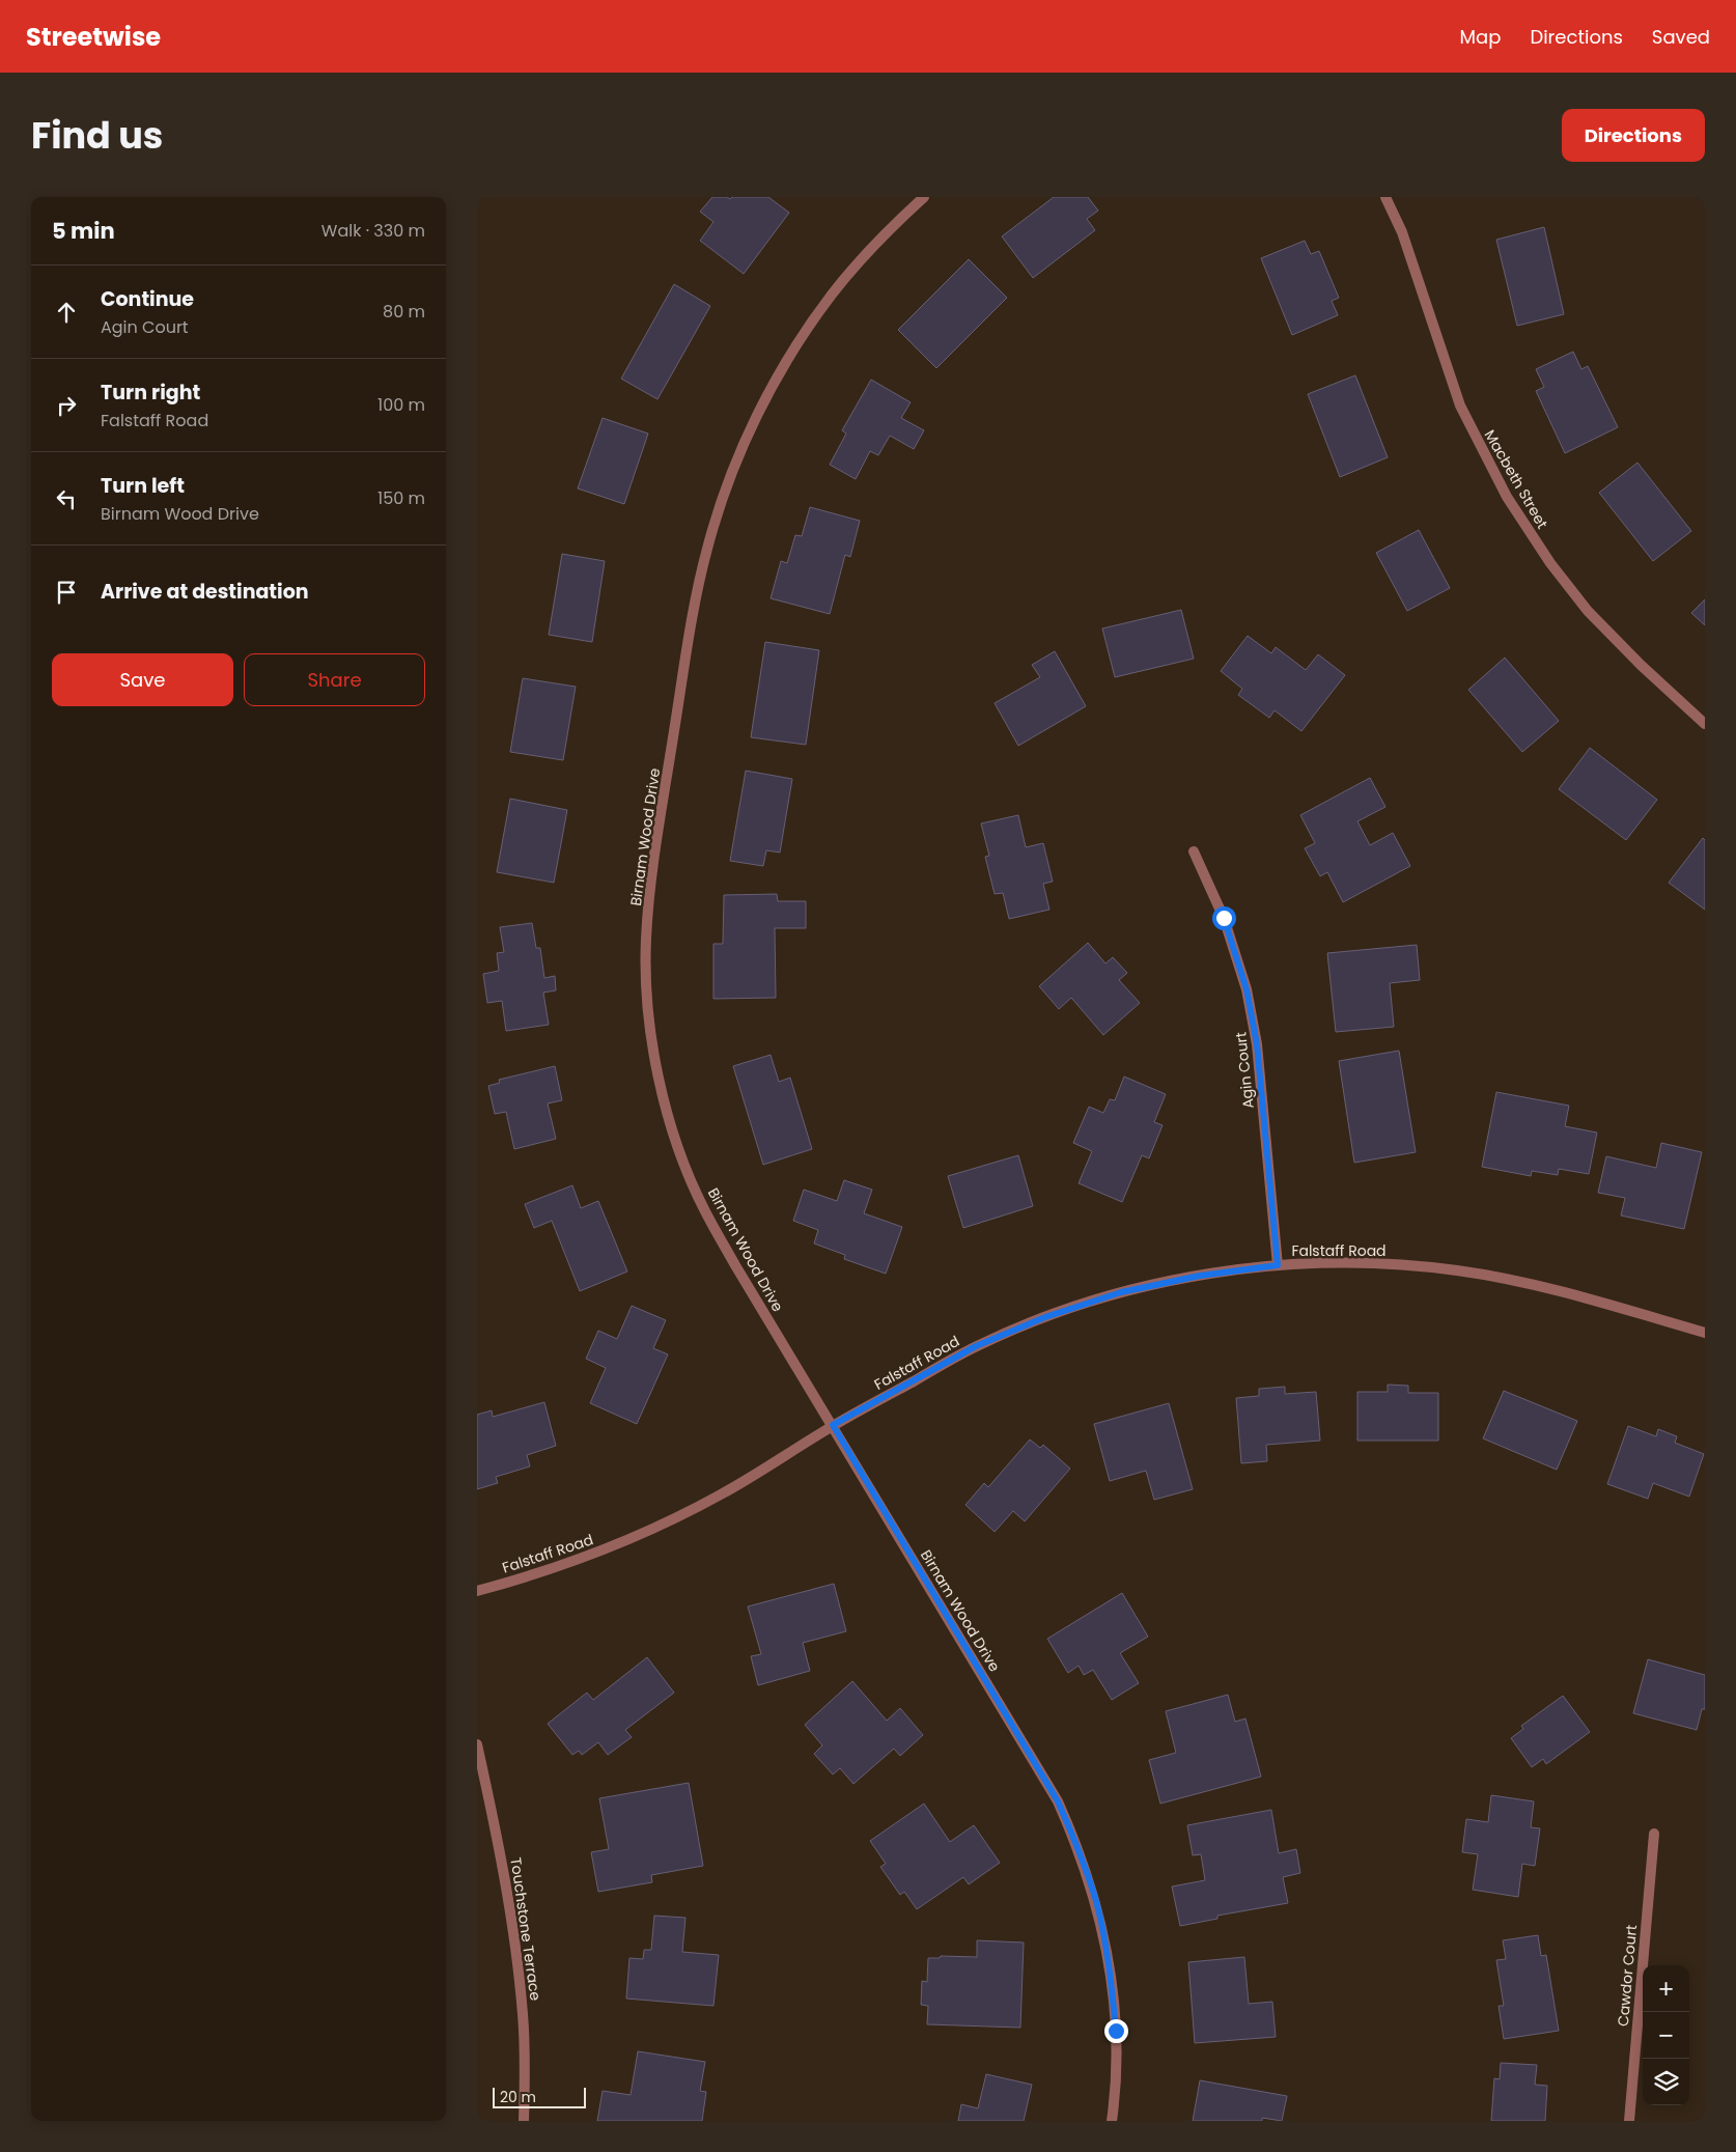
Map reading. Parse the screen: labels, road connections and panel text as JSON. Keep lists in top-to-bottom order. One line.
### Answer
{"streets":{"street":["Macbeth Street","Birnam Wood Drive","Agin Court","Falstaff Road","Touchstone Terrace","Cawdor Court"]},"crossings":[["Birnam Wood Drive","Falstaff Road"],["Agin Court","Falstaff Road"]],"scale_bar":"20 m","page":{"header":"Streetwise","nav":["Map","Directions","Saved"],"title":"Find us","buttons":["Directions",["Save","Share"]],"heading":["5 min","Walk · 330 m"],"list":[["Continue","Agin Court","80 m"],["Turn right","Falstaff Road","100 m"],["Turn left","Birnam Wood Drive","150 m"],"Arrive at destination"],"map_buttons":["+","−"],"scale":"20 m"}}
